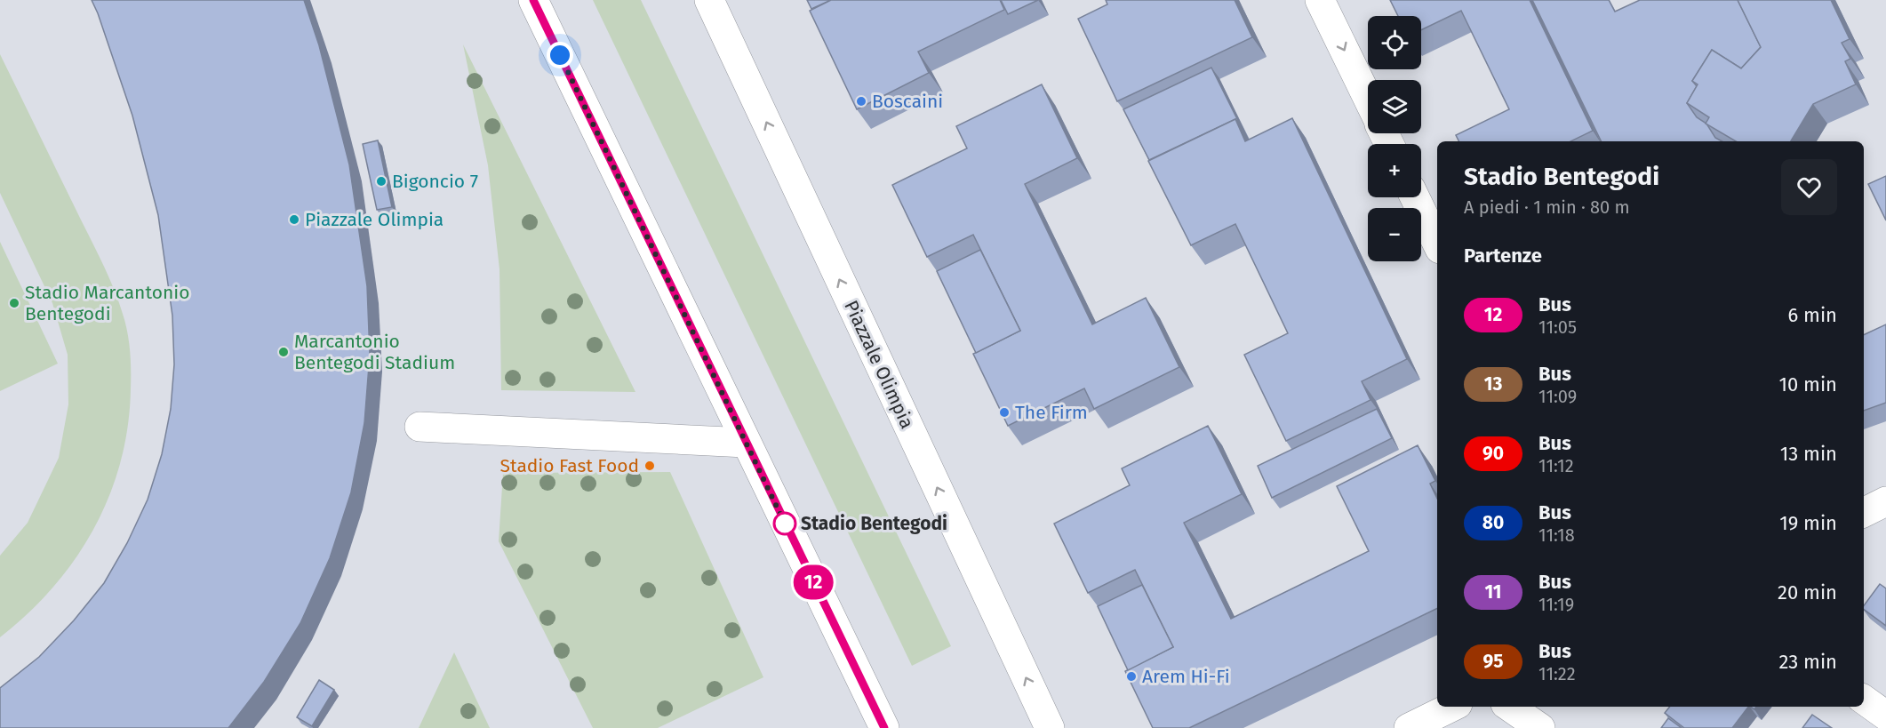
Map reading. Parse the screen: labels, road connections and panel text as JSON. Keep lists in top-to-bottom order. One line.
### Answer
{"streets":{"street":["Piazzale Olimpia"]},"places":["Boscaini","Bigoncio 7","Piazzale Olimpia","Stadio Marcantonio Bentegodi","Marcantonio Bentegodi Stadium","The Firm","Stadio Fast Food","Stadio Bentegodi","Arem Hi-Fi"],"lines":["bus line 12"],"page":{"on_map":"12","map_buttons":["+","−"],"heading":[["Stadio Bentegodi","A piedi · 1 min · 80 m"],"Partenze"],"list":[{"mark":"12","name":"Bus","note":"11:05","value":"6 min"},{"mark":"13","name":"Bus","note":"11:09","value":"10 min"},{"mark":"90","name":"Bus","note":"11:12","value":"13 min"},{"mark":"80","name":"Bus","note":"11:18","value":"19 min"},{"mark":"11","name":"Bus","note":"11:19","value":"20 min"},{"mark":"95","name":"Bus","note":"11:22","value":"23 min"}]}}
